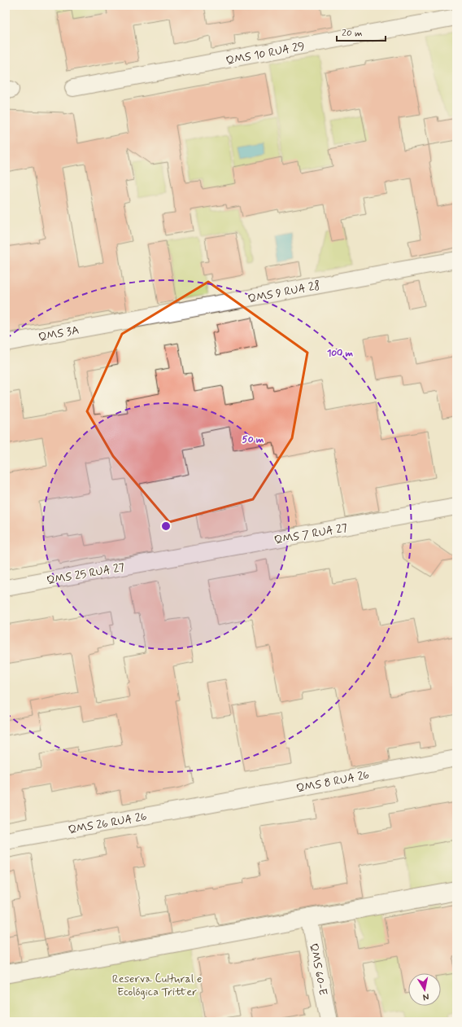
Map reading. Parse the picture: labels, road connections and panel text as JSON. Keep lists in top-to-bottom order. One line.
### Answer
{"streets":{"street":["QMS 10 RUA 29","QMS 9 RUA 28","QMS 3A","QMS 7 RUA 27","QMS 25 RUA 27","QMS 8 RUA 26","QMS 26 RUA 26","QMS 60-E"]},"crossings":[["QMS 9 RUA 28","QMS 3A"],["QMS 7 RUA 27","QMS 25 RUA 27"],["QMS 8 RUA 26","QMS 26 RUA 26"]],"parks":["Reserva Cultural e Ecológica Tritter"],"scale_bar":"20 m","north":"bottom","rings":["100 m","50 m"]}
